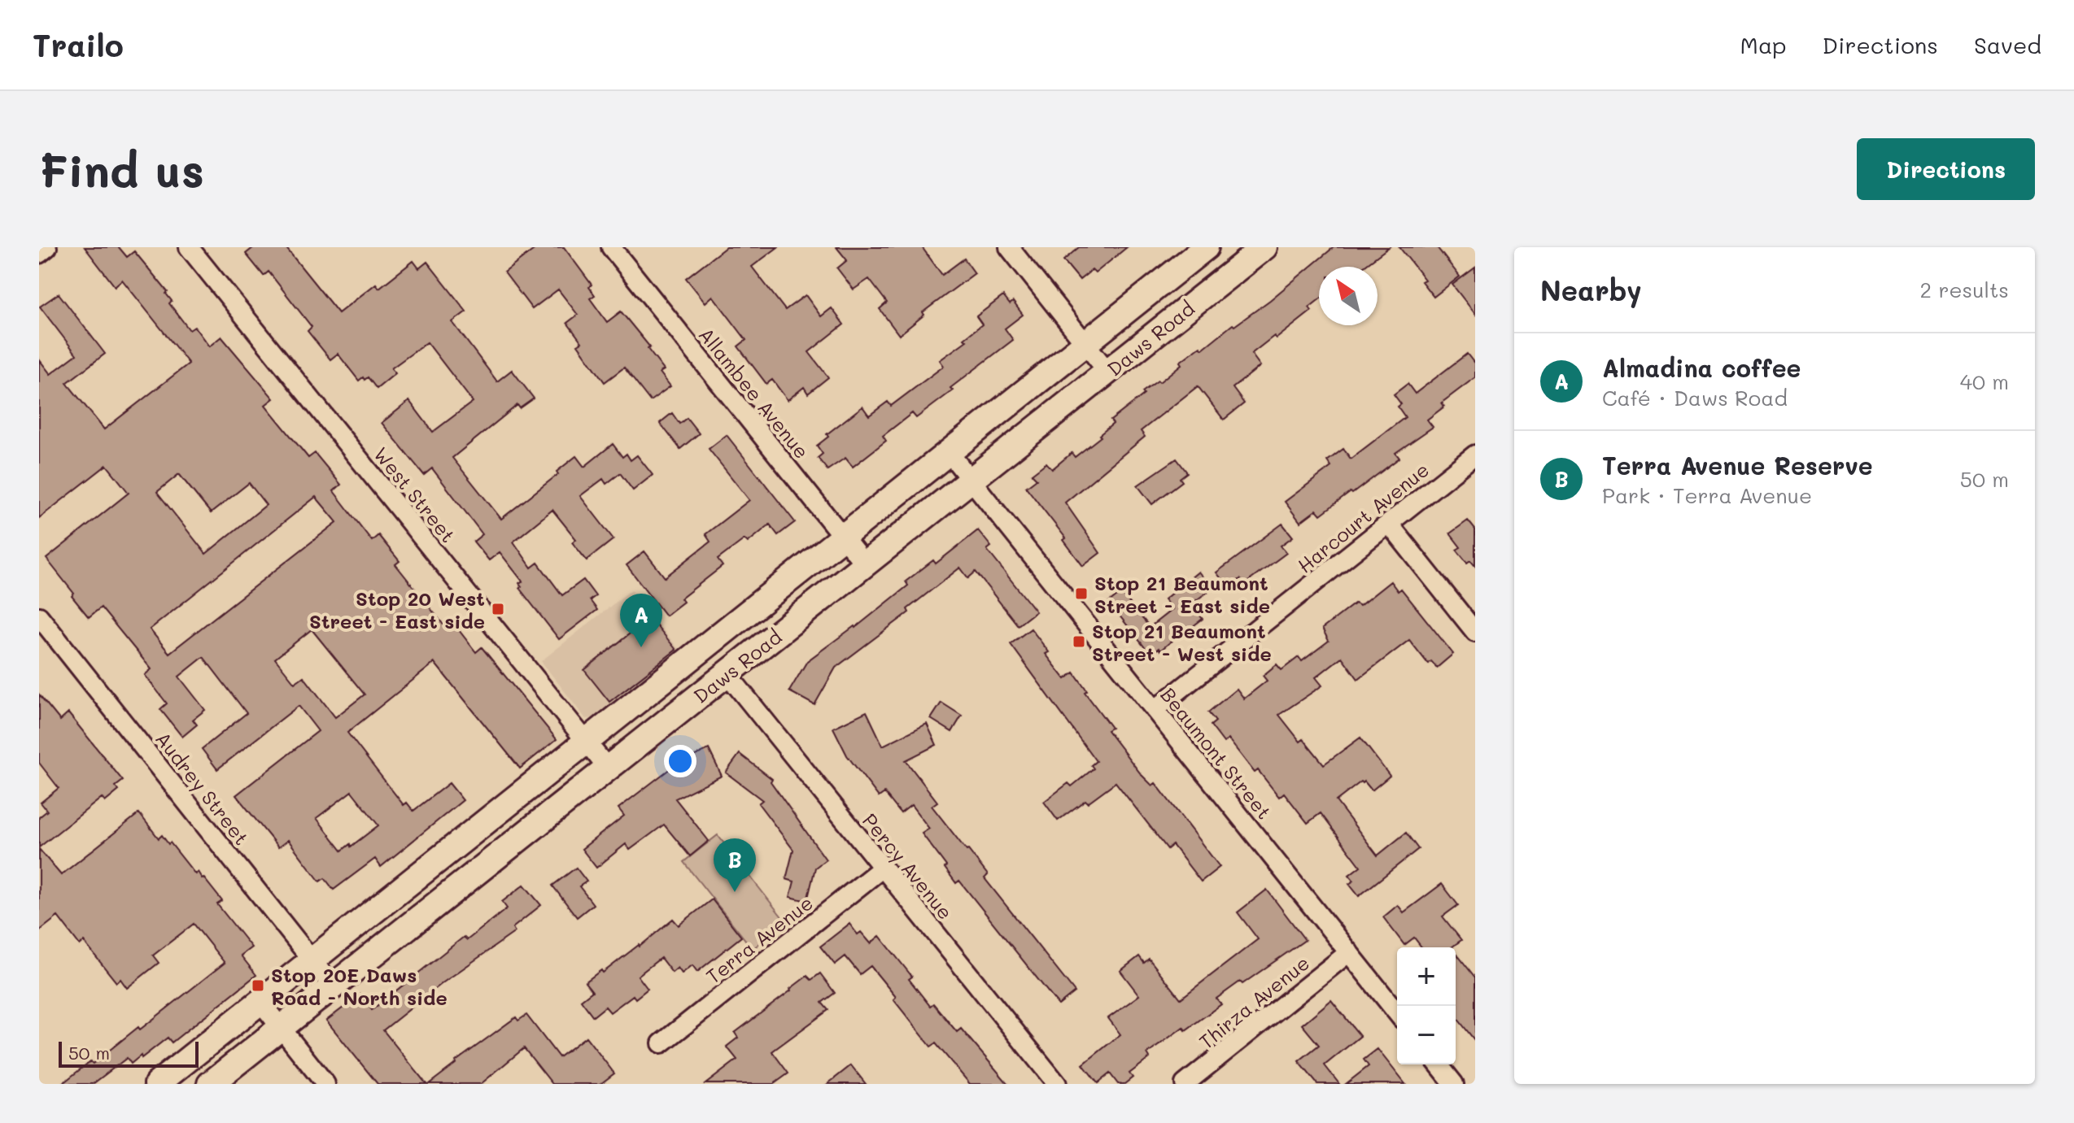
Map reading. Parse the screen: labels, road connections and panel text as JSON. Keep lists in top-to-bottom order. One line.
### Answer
{"streets":{"main road":["Daws Road"],"street":["Allambee Avenue","West Street","Harcourt Avenue","Beaumont Street","Audrey Street","Percy Avenue","Terra Avenue","Thirza Avenue"]},"crossings":[["Daws Road","Allambee Avenue"],["Daws Road","West Street"],["Daws Road","Beaumont Street"],["Daws Road","Audrey Street"],["Daws Road","Percy Avenue"],["Harcourt Avenue","Beaumont Street"],["Beaumont Street","Thirza Avenue"],["Percy Avenue","Terra Avenue"]],"places":{"transit":["Stop 21 Beaumont Street - East side","Stop 20 West Street - East side","Stop 21 Beaumont Street - West side","Stop 20E Daws Road - North side"]},"scale_bar":"50 m","north":"top left","page":{"header":"Trailo","nav":["Map","Directions","Saved"],"buttons":"Directions","title":"Find us","heading":["Nearby","2 results"],"list":[{"mark":"A","name":"Almadina coffee","note":"Café · Daws Road","value":"40 m"},{"mark":"B","name":"Terra Avenue Reserve","note":"Park · Terra Avenue","value":"50 m"}],"pins":["A","B"],"map_buttons":["+","−"],"scale":"50 m"}}
